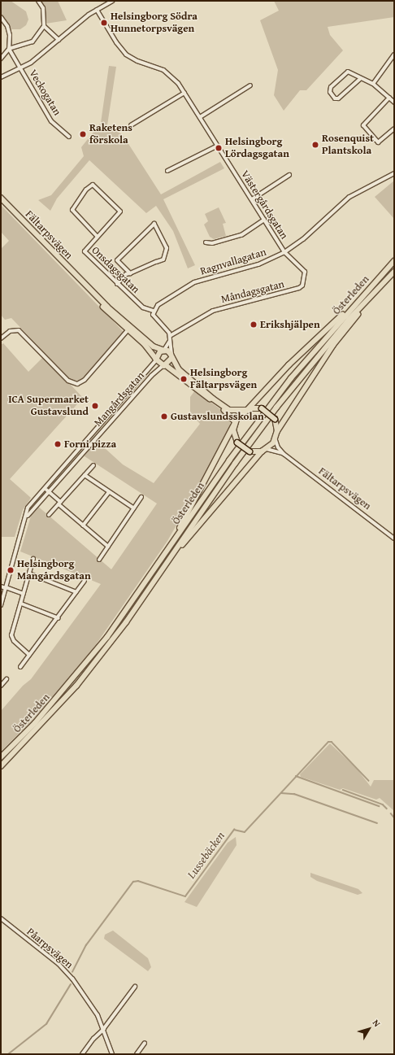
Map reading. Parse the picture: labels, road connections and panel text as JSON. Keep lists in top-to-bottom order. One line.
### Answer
{"streets":{"main road":["Fältarpsvägen","Österleden"],"street":["Veckogatan","Västergårdsgatan","Ragnvallagatan","Onsdagsgatan","Måndagsgatan","Mangårdsgatan","Påarpsvägen"]},"crossings":[["Västergårdsgatan","Ragnvallagatan"],["Västergårdsgatan","Måndagsgatan"],["Fältarpsvägen","Mangårdsgatan"],["Ragnvallagatan","Onsdagsgatan"],["Ragnvallagatan","Måndagsgatan"]],"water":["Lussebäcken"],"places":["Helsingborg Södra Hunnetorpsvägen","Raketens förskola","Rosenquist Plantskola","Helsingborg Lördagsgatan","Erikshjälpen","Helsingborg Fältarpsvägen","ICA Supermarket Gustavslund","Gustavslundsskolan","Forni pizza","Helsingborg Mangårdsgatan"],"north":"top right"}
